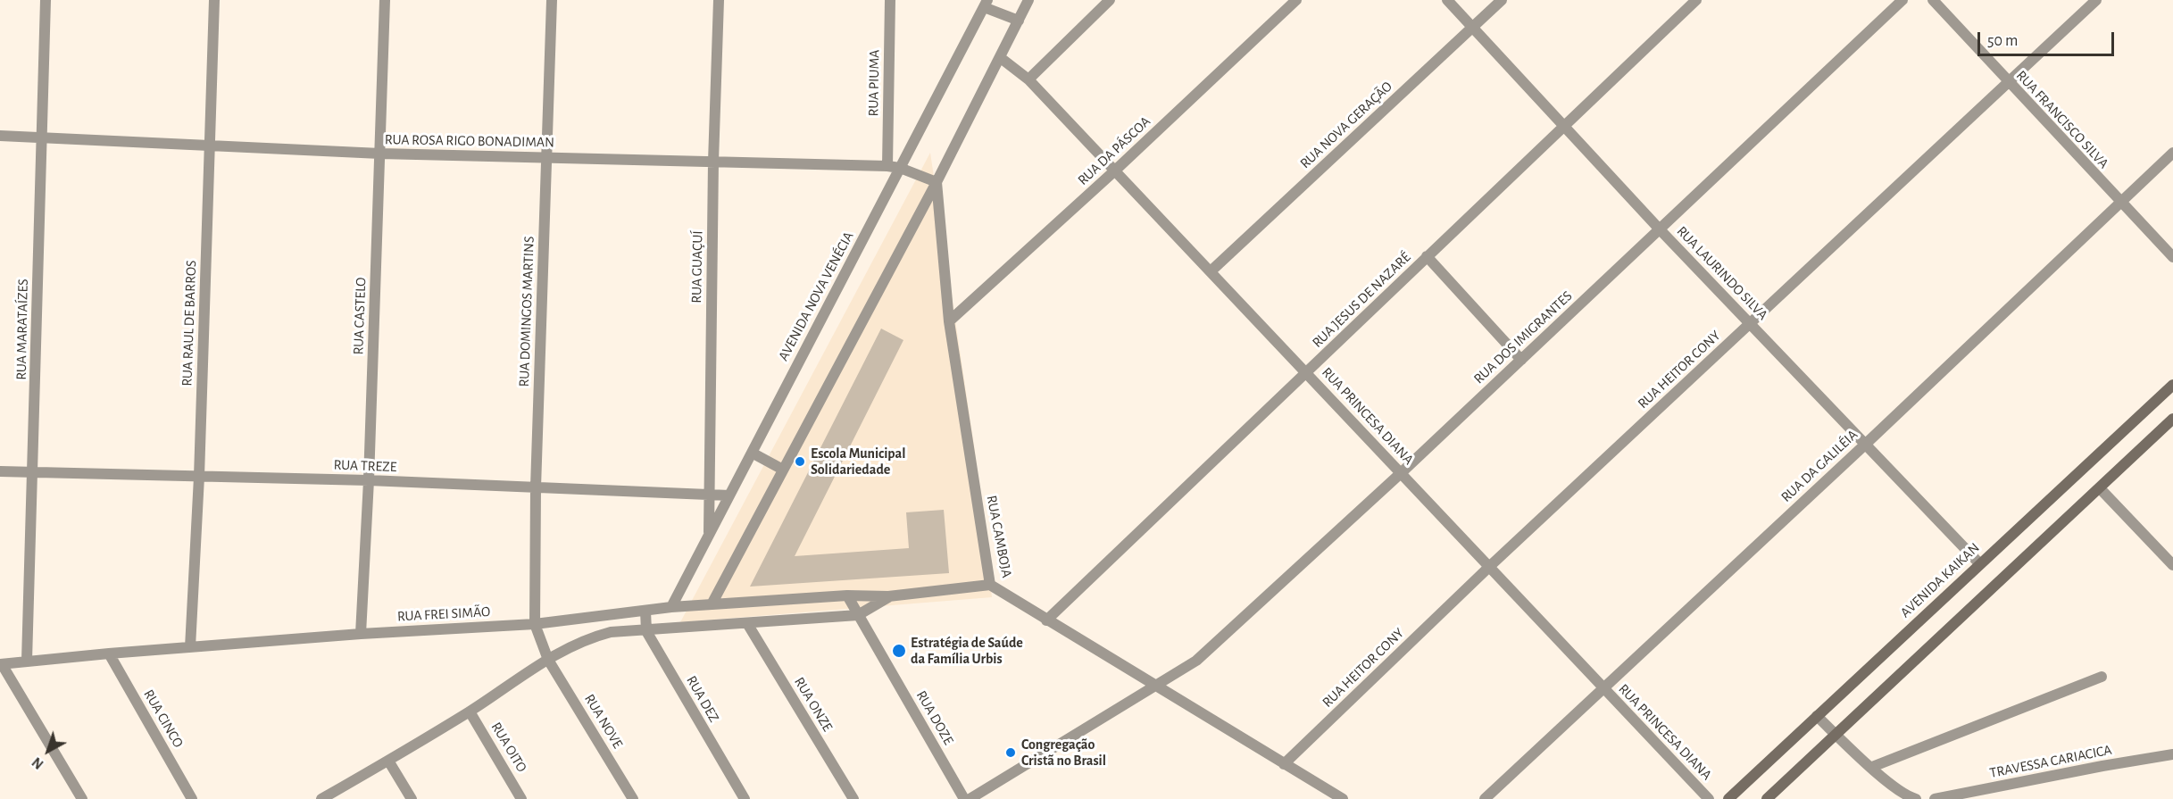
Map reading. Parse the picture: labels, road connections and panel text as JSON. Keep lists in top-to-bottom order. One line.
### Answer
{"streets":{"street":["RUA PIUMA","RUA FRANCISCO SILVA","RUA NOVA GERAÇÃO","RUA ROSA RIGO BONADIMAN","RUA DA PÁSCOA","RUA GUAÇUÍ","RUA LAURINDO SILVA","AVENIDA NOVA VENÉCIA","RUA JESUS DE NAZARÉ","RUA DOMINGOS MARTINS","RUA CASTELO","RUA RAUL DE BARROS","RUA MARATAÍZES","RUA DOS IMIGRANTES","RUA HEITOR CONY","RUA PRINCESA DIANA","RUA TREZE","RUA DA GALILÉIA","RUA CAMBOJA","AVENIDA KAIKAN","RUA FREI SIMÃO","RUA DEZ","RUA ONZE","RUA DOZE","RUA CINCO","RUA NOVE","RUA OITO","TRAVESSA CARIACICA"]},"crossings":[["RUA PIUMA","RUA ROSA RIGO BONADIMAN"],["RUA FRANCISCO SILVA","RUA HEITOR CONY"],["RUA FRANCISCO SILVA","RUA DA GALILÉIA"],["RUA NOVA GERAÇÃO","RUA LAURINDO SILVA"],["RUA NOVA GERAÇÃO","RUA PRINCESA DIANA"],["RUA ROSA RIGO BONADIMAN","RUA GUAÇUÍ"],["RUA ROSA RIGO BONADIMAN","AVENIDA NOVA VENÉCIA"],["RUA ROSA RIGO BONADIMAN","RUA DOMINGOS MARTINS"],["RUA ROSA RIGO BONADIMAN","RUA CASTELO"],["RUA ROSA RIGO BONADIMAN","RUA RAUL DE BARROS"],["RUA ROSA RIGO BONADIMAN","RUA MARATAÍZES"],["RUA ROSA RIGO BONADIMAN","RUA CAMBOJA"],["RUA DA PÁSCOA","RUA PRINCESA DIANA"],["RUA DA PÁSCOA","RUA CAMBOJA"],["RUA GUAÇUÍ","AVENIDA NOVA VENÉCIA"],["RUA GUAÇUÍ","RUA TREZE"],["RUA LAURINDO SILVA","RUA JESUS DE NAZARÉ"],["RUA LAURINDO SILVA","RUA DOS IMIGRANTES"],["RUA LAURINDO SILVA","RUA HEITOR CONY"],["RUA LAURINDO SILVA","RUA DA GALILÉIA"],["RUA LAURINDO SILVA","AVENIDA KAIKAN"],["AVENIDA NOVA VENÉCIA","RUA TREZE"],["AVENIDA NOVA VENÉCIA","RUA FREI SIMÃO"],["RUA JESUS DE NAZARÉ","RUA PRINCESA DIANA"],["RUA JESUS DE NAZARÉ","RUA CAMBOJA"],["RUA DOMINGOS MARTINS","RUA TREZE"],["RUA DOMINGOS MARTINS","RUA FREI SIMÃO"],["RUA DOMINGOS MARTINS","RUA NOVE"],["RUA CASTELO","RUA TREZE"],["RUA CASTELO","RUA FREI SIMÃO"],["RUA RAUL DE BARROS","RUA TREZE"],["RUA RAUL DE BARROS","RUA FREI SIMÃO"],["RUA MARATAÍZES","RUA TREZE"],["RUA MARATAÍZES","RUA FREI SIMÃO"],["RUA DOS IMIGRANTES","RUA PRINCESA DIANA"],["RUA DOS IMIGRANTES","RUA CAMBOJA"],["RUA HEITOR CONY","RUA PRINCESA DIANA"],["RUA HEITOR CONY","RUA CAMBOJA"],["RUA PRINCESA DIANA","RUA DA GALILÉIA"],["RUA CAMBOJA","RUA FREI SIMÃO"],["RUA FREI SIMÃO","RUA DEZ"],["RUA FREI SIMÃO","RUA ONZE"],["RUA FREI SIMÃO","RUA DOZE"],["RUA FREI SIMÃO","RUA CINCO"],["RUA FREI SIMÃO","RUA NOVE"]],"places":["Escola Municipal Solidariedade","Estratégia de Saúde da Família Urbis","Congregação Cristã no Brasil"],"scale_bar":"50 m","north":"bottom left"}
